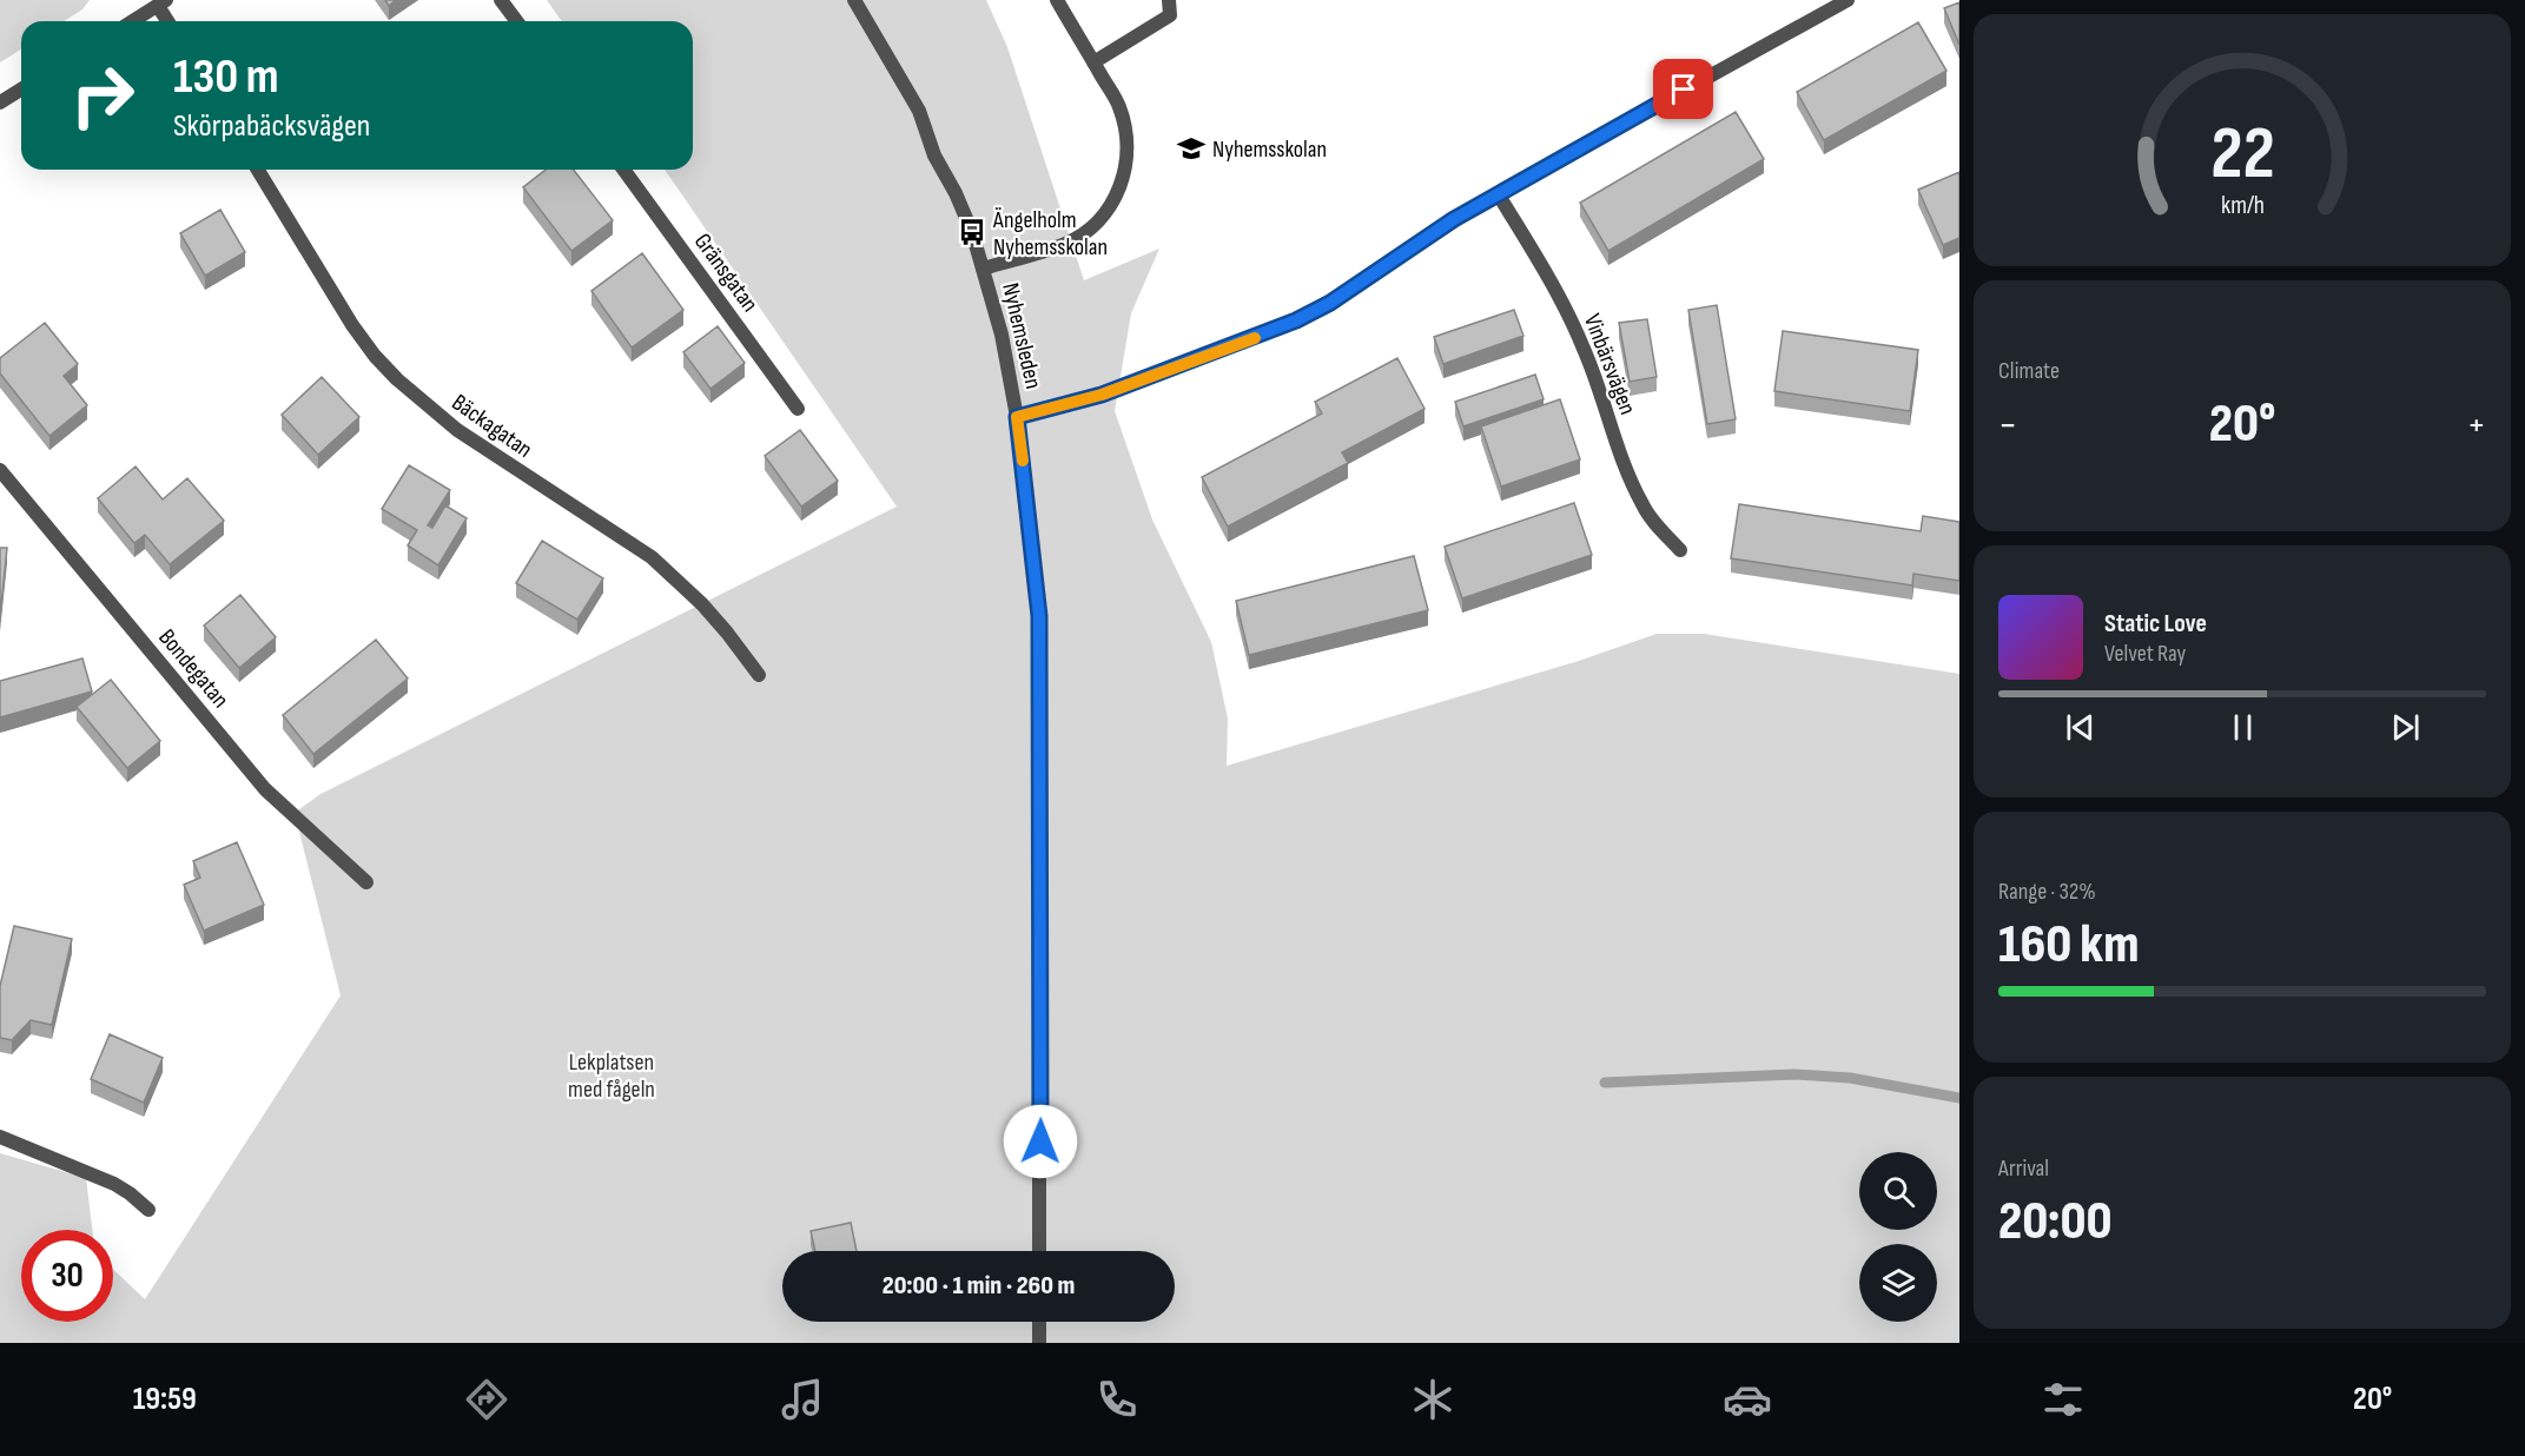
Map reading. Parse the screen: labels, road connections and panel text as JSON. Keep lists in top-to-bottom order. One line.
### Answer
{"streets":{"street":["Gränsgatan","Nyhemsleden","Vinbärsvägen","Bäckagatan","Bondegatan"]},"parks":["Lekplatsen med fågeln"],"places":{"school or university":["Nyhemsskolan"],"bus stop":["Ängelholm Nyhemsskolan"]},"page":{"turn":["130 m","Skörpabäcksvägen"],"tile":["Climate",["Range · 32%","160 km"],["Arrival","20:00"]],"heat":["−","20°","+"],"song":["Static Love","Velvet Ray"],"limit":"30","trip":"20:00 · 1 min · 260 m","tabs":["19:59","20°"],"gauge":["22","km/h"]}}
